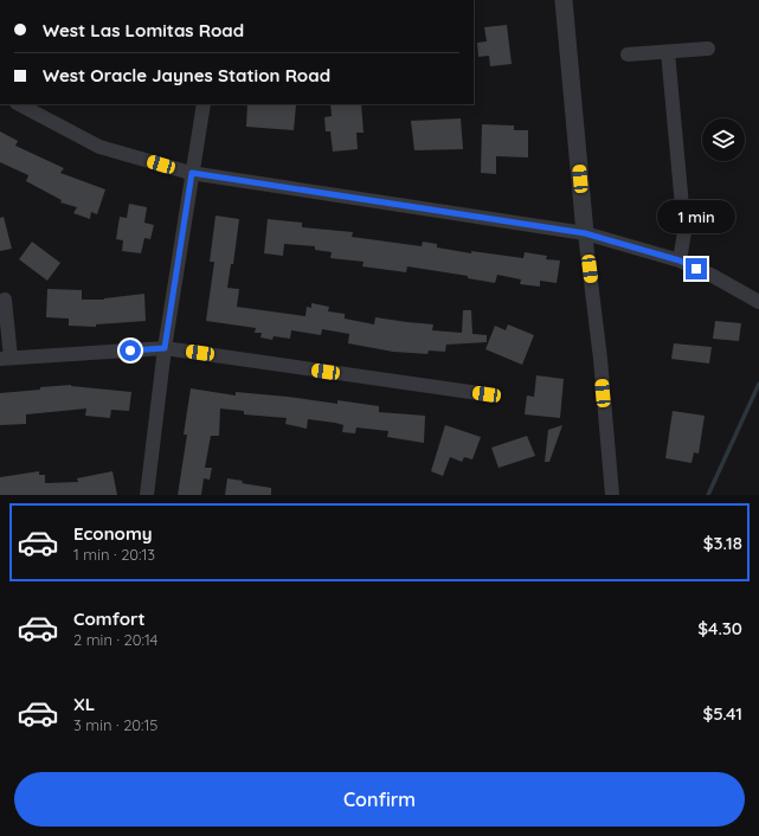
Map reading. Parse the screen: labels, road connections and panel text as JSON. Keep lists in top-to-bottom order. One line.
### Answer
{"page":{"banner":["West Las Lomitas Road","West Oracle Jaynes Station Road"],"bubble":"1 min","list":[{"name":"Economy","note":"1 min · 20:13","value":"$3.18"},{"name":"Comfort","note":"2 min · 20:14","value":"$4.30"},{"name":"XL","note":"3 min · 20:15","value":"$5.41"}],"buttons":"Confirm"}}
